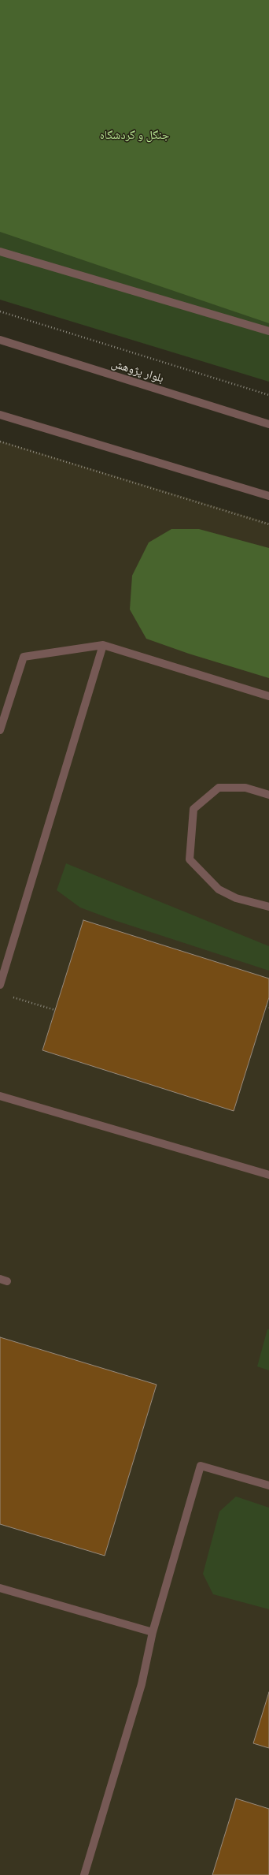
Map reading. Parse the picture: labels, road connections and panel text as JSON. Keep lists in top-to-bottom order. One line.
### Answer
{"streets":{"street":["بلوار پژوهش"]},"parks":["جنگل و گردشگاه"]}
